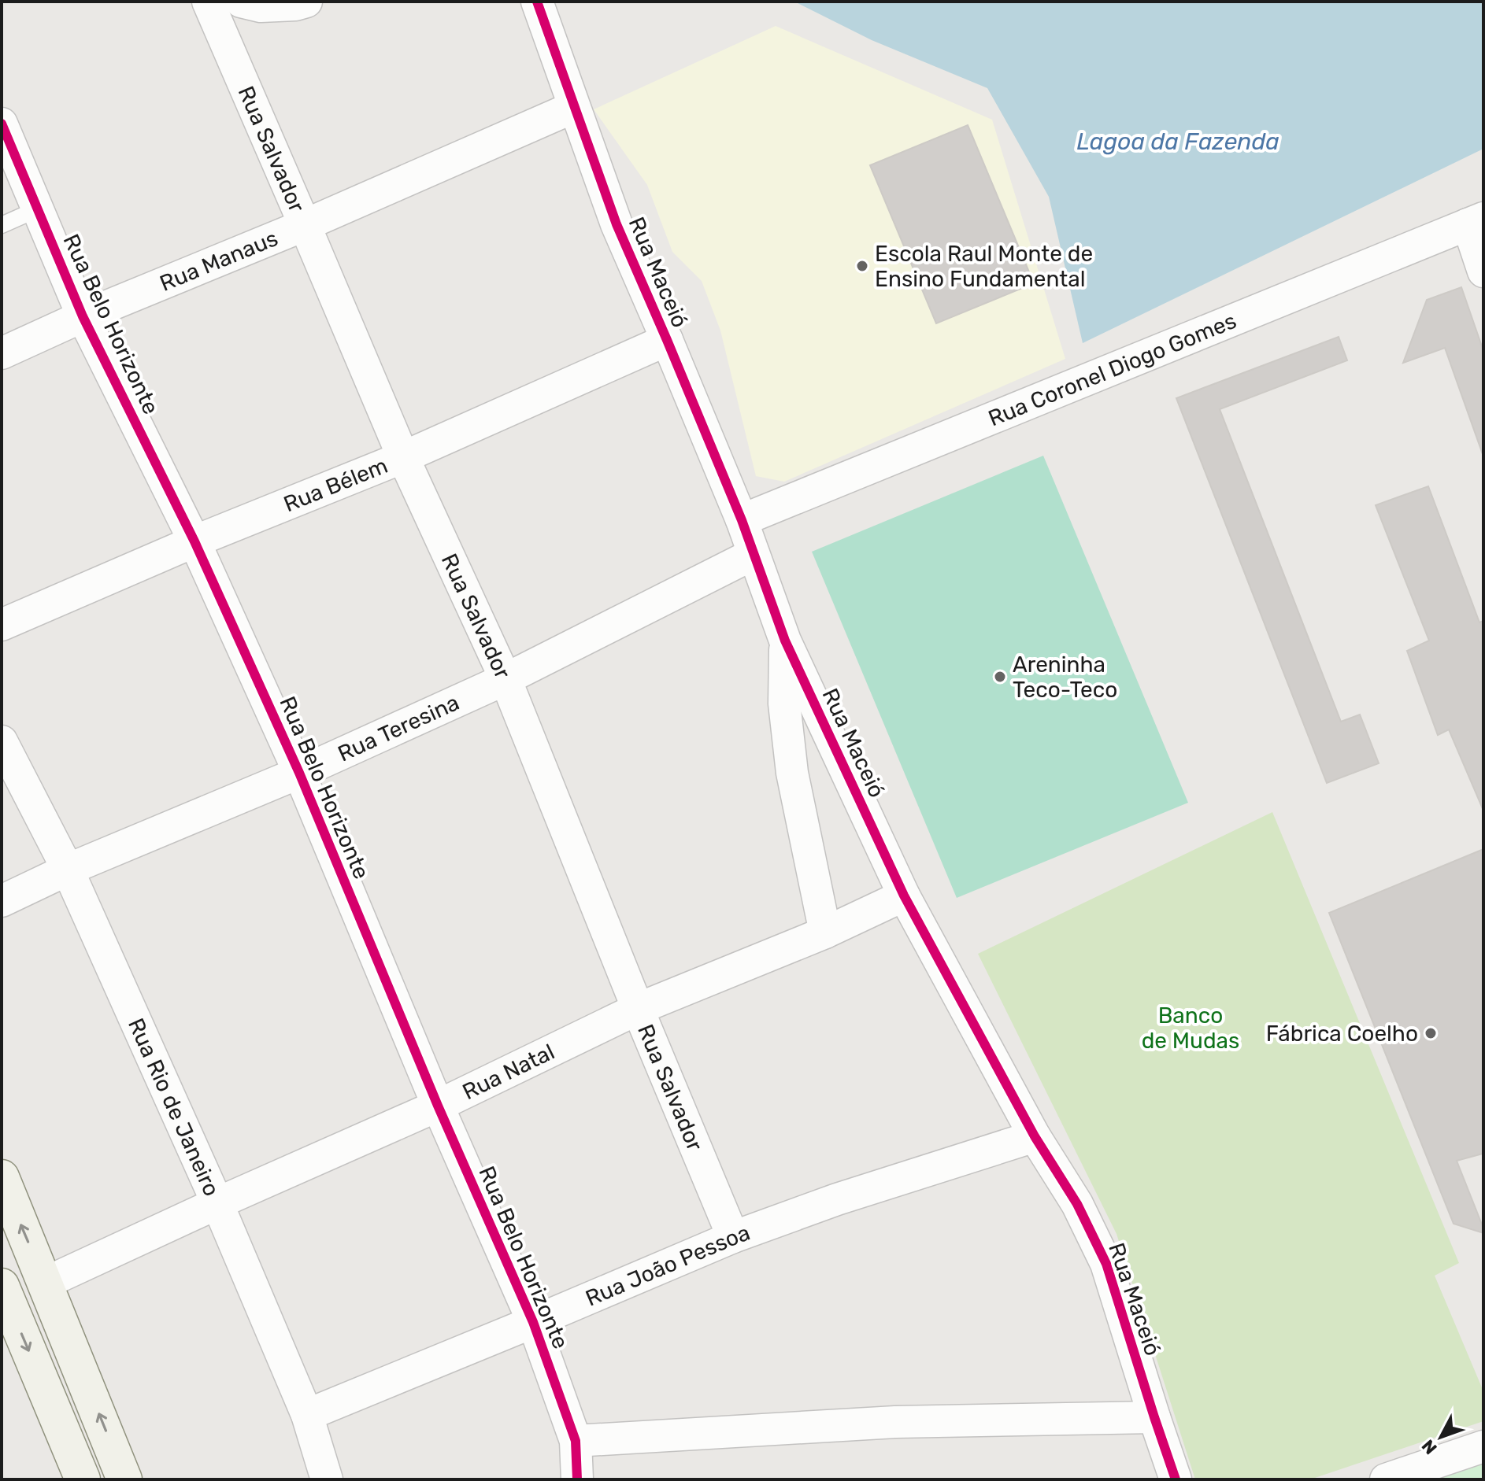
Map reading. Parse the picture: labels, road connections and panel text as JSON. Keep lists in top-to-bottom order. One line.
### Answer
{"streets":{"street":["Rua Salvador","Rua Manaus","Rua Maceió","Rua Belo Horizonte","Rua Coronel Diogo Gomes","Rua Bélem","Rua Teresina","Rua Natal","Rua Rio de Janeiro","Rua João Pessoa"]},"crossings":[["Rua Salvador","Rua Manaus"],["Rua Salvador","Rua Bélem"],["Rua Salvador","Rua Teresina"],["Rua Salvador","Rua Natal"],["Rua Salvador","Rua João Pessoa"],["Rua Manaus","Rua Maceió"],["Rua Manaus","Rua Belo Horizonte"],["Rua Maceió","Rua Coronel Diogo Gomes"],["Rua Maceió","Rua Bélem"],["Rua Maceió","Rua Teresina"],["Rua Maceió","Rua Natal"],["Rua Maceió","Rua João Pessoa"],["Rua Belo Horizonte","Rua Bélem"],["Rua Belo Horizonte","Rua Teresina"],["Rua Belo Horizonte","Rua Natal"],["Rua Belo Horizonte","Rua João Pessoa"],["Rua Teresina","Rua Rio de Janeiro"],["Rua Natal","Rua Rio de Janeiro"],["Rua Rio de Janeiro","Rua João Pessoa"]],"water":["Lagoa da Fazenda"],"parks":["Banco de Mudas"],"places":["Escola Raul Monte de Ensino Fundamental","Areninha Teco-Teco","Fábrica Coelho"],"north":"bottom left"}
